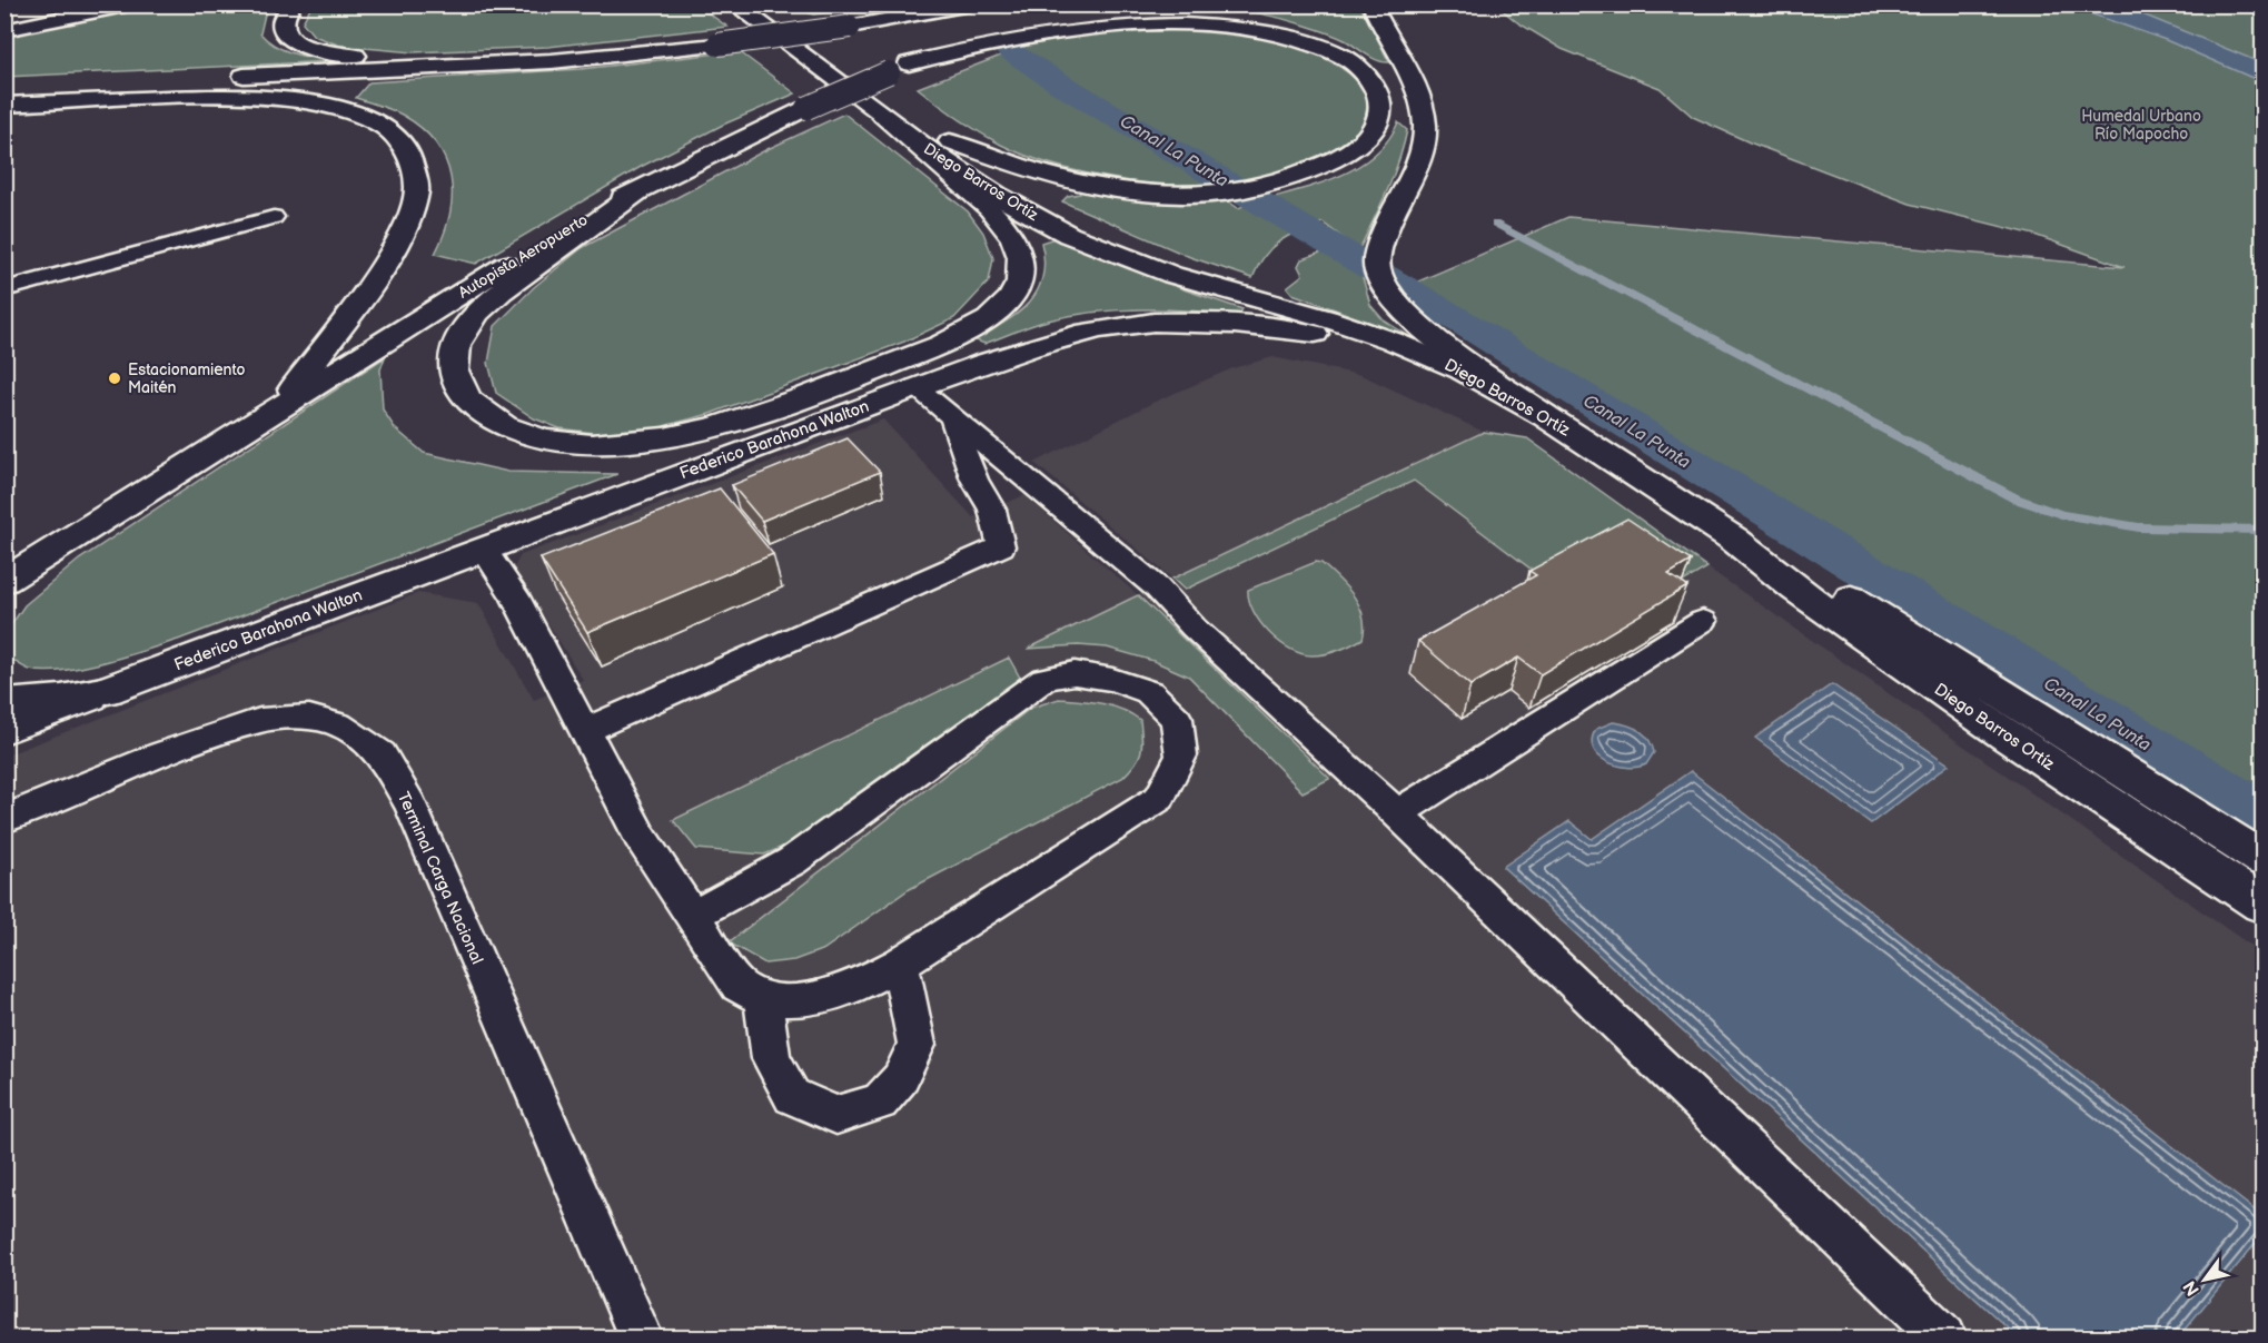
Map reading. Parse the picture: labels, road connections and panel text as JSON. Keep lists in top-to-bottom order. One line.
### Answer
{"streets":{"main road":["Diego Barros Ortíz","Autopista Aeropuerto","Federico Barahona Walton"],"lane":["Terminal Carga Nacional"]},"crossings":[["Diego Barros Ortíz","Federico Barahona Walton"]],"water":["Canal La Punta"],"parks":["Humedal Urbano Río Mapocho"],"places":["Estacionamiento Maitén"],"north":"bottom left"}
